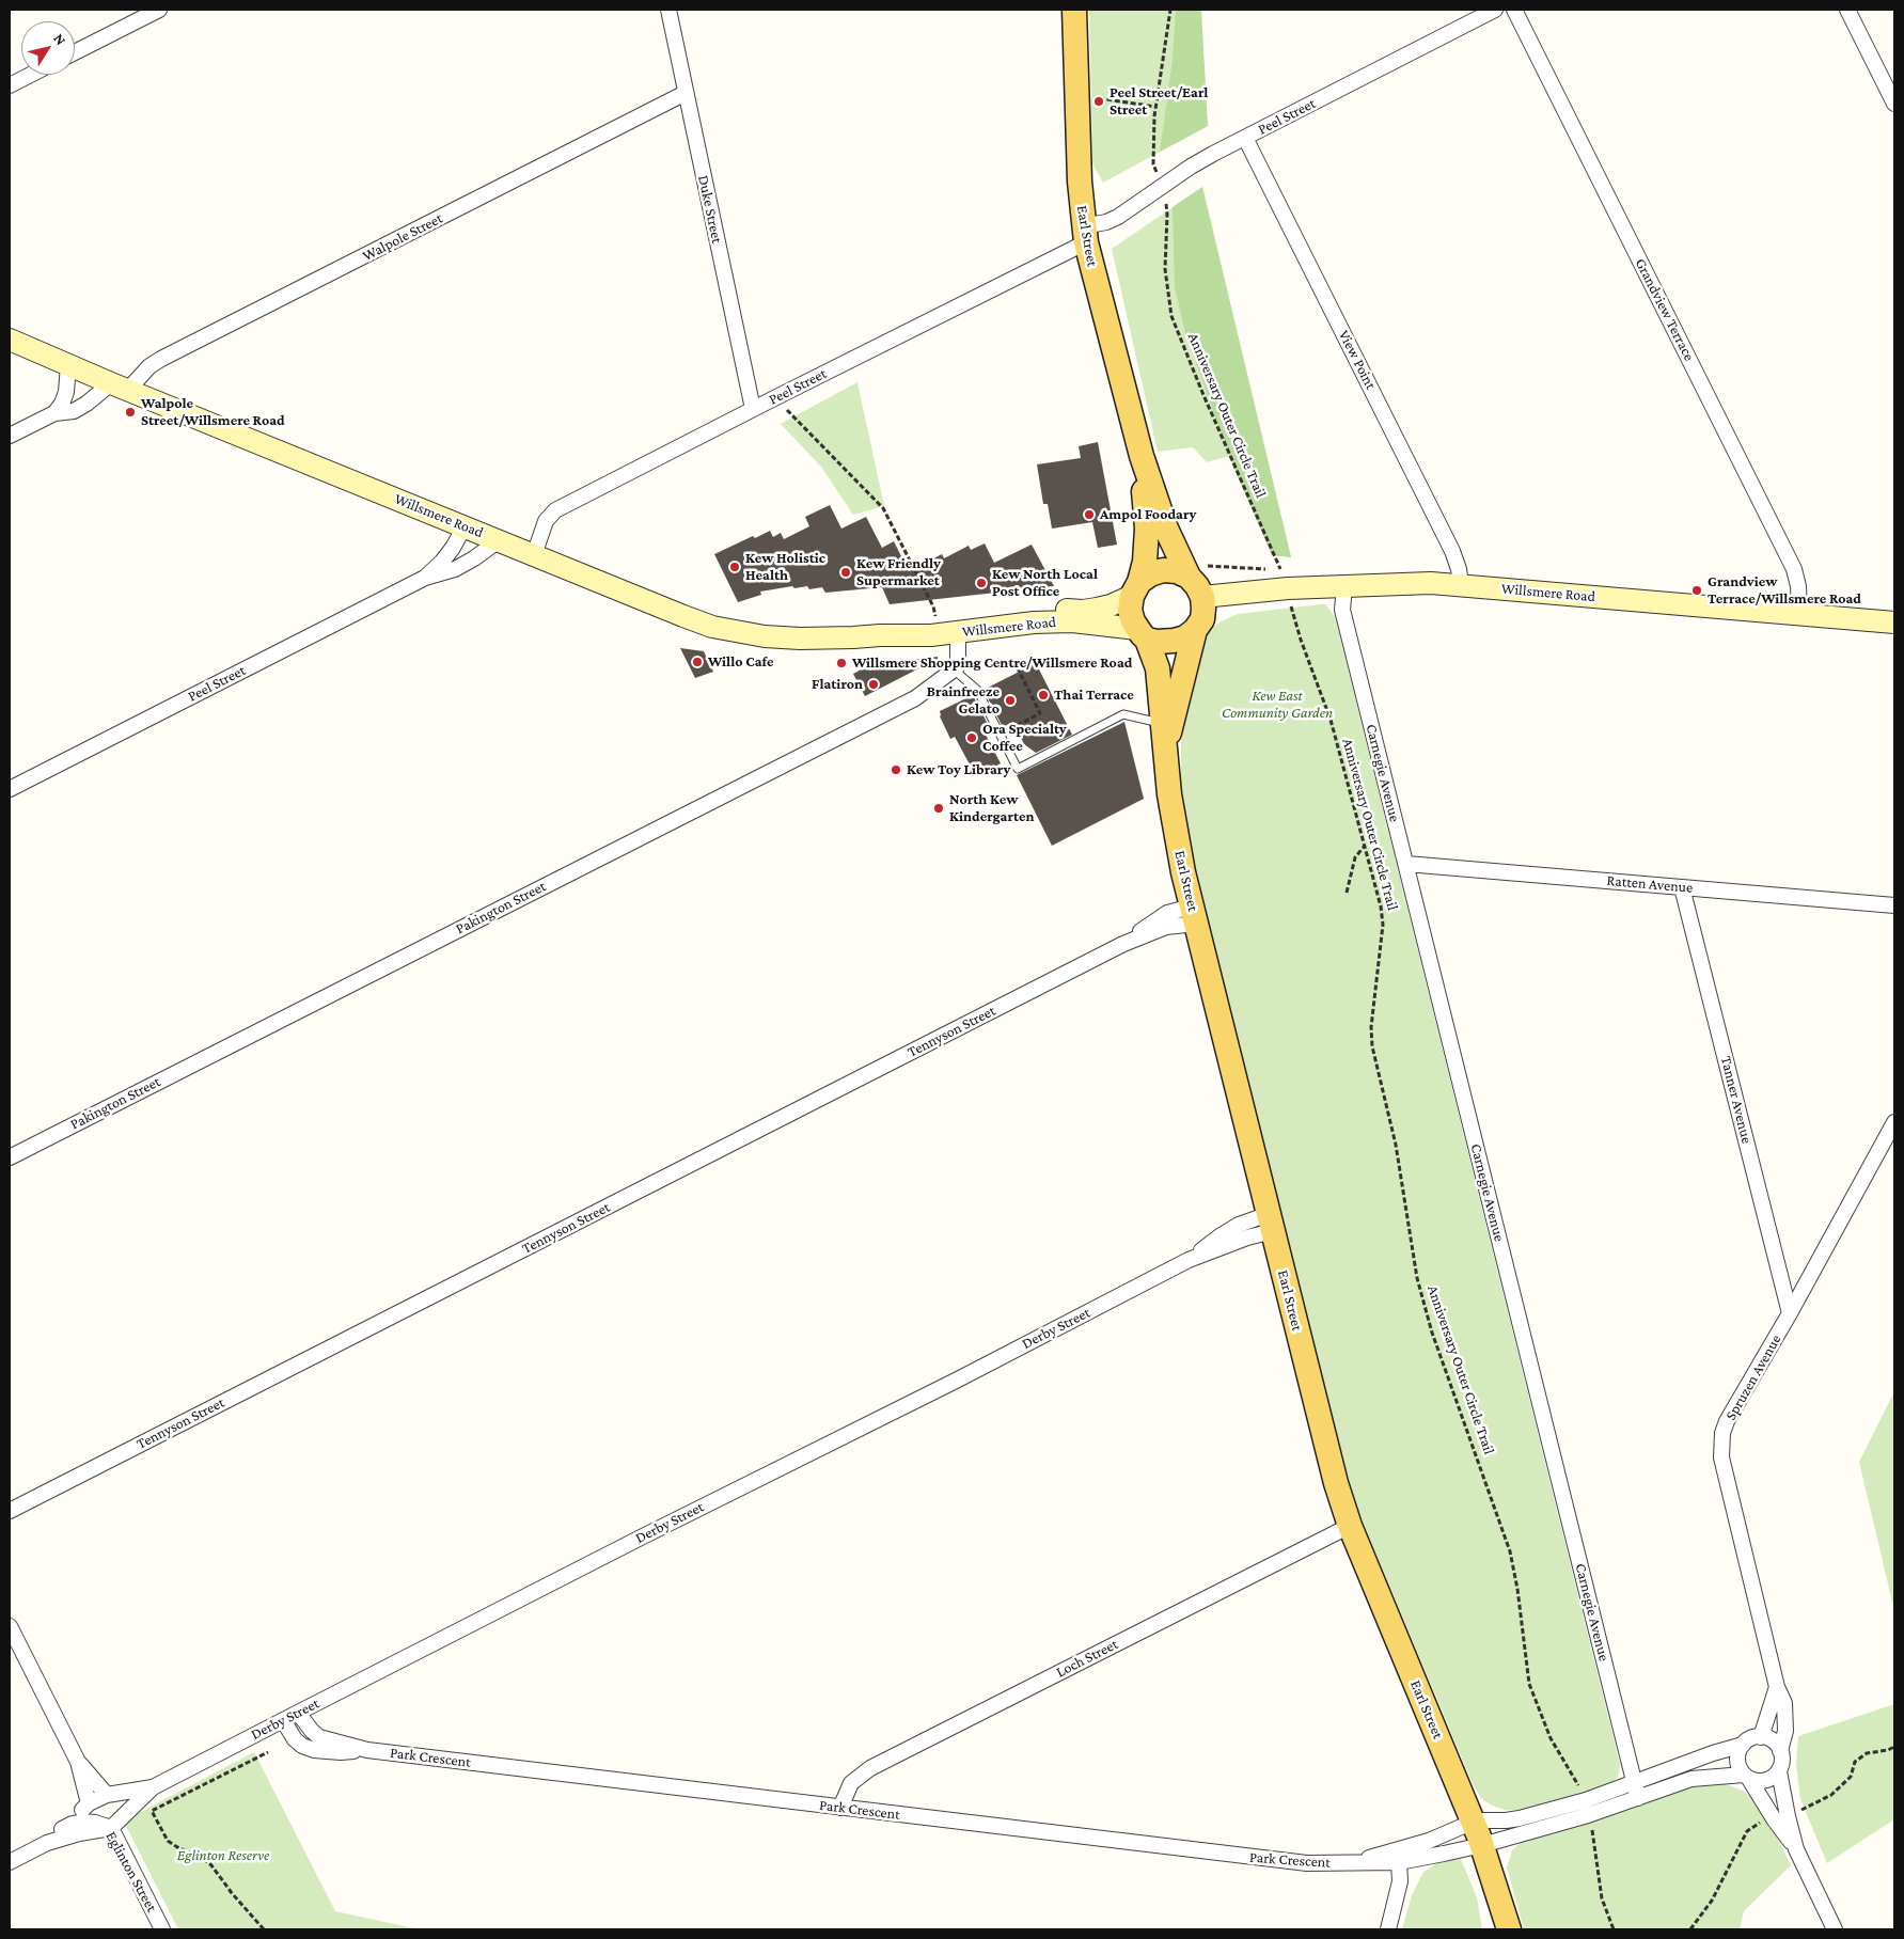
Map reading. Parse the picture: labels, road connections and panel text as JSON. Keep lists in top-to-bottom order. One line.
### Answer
{"streets":{"main road":["Earl Street","Willsmere Road"],"street":["Peel Street","Duke Street","Walpole Street","Grandview Terrace","View Point","Carnegie Avenue","Ratten Avenue","Pakington Street","Tennyson Street","Tanner Avenue","Derby Street","Spruzen Avenue","Loch Street","Park Crescent","Eglinton Street"],"path":["Anniversary Outer Circle Trail"]},"crossings":[["Peel Street","Duke Street"],["Peel Street","Earl Street"],["Peel Street","View Point"],["Peel Street","Anniversary Outer Circle Trail"],["Peel Street","Willsmere Road"],["Duke Street","Walpole Street"],["Earl Street","Willsmere Road"],["Earl Street","Tennyson Street"],["Earl Street","Derby Street"],["Earl Street","Loch Street"],["Earl Street","Park Crescent"],["Walpole Street","Willsmere Road"],["Grandview Terrace","Willsmere Road"],["View Point","Willsmere Road"],["Anniversary Outer Circle Trail","Willsmere Road"],["Anniversary Outer Circle Trail","Park Crescent"],["Willsmere Road","Carnegie Avenue"],["Carnegie Avenue","Ratten Avenue"],["Carnegie Avenue","Park Crescent"],["Ratten Avenue","Tanner Avenue"],["Tanner Avenue","Spruzen Avenue"],["Derby Street","Park Crescent"],["Derby Street","Eglinton Street"],["Spruzen Avenue","Park Crescent"],["Loch Street","Park Crescent"]],"parks":["Kew East Community Garden","Eglinton Reserve"],"places":["Peel Street/Earl Street","Walpole Street/Willsmere Road","Ampol Foodary","Kew Holistic Health","Kew Friendly Supermarket","Kew North Local Post Office","Grandview Terrace/Willsmere Road","Willo Cafe","Willsmere Shopping Centre/Willsmere Road","Flatiron","Thai Terrace","Brainfreeze Gelato","Ora Specialty Coffee","Kew Toy Library","North Kew Kindergarten"],"north":"top right"}
